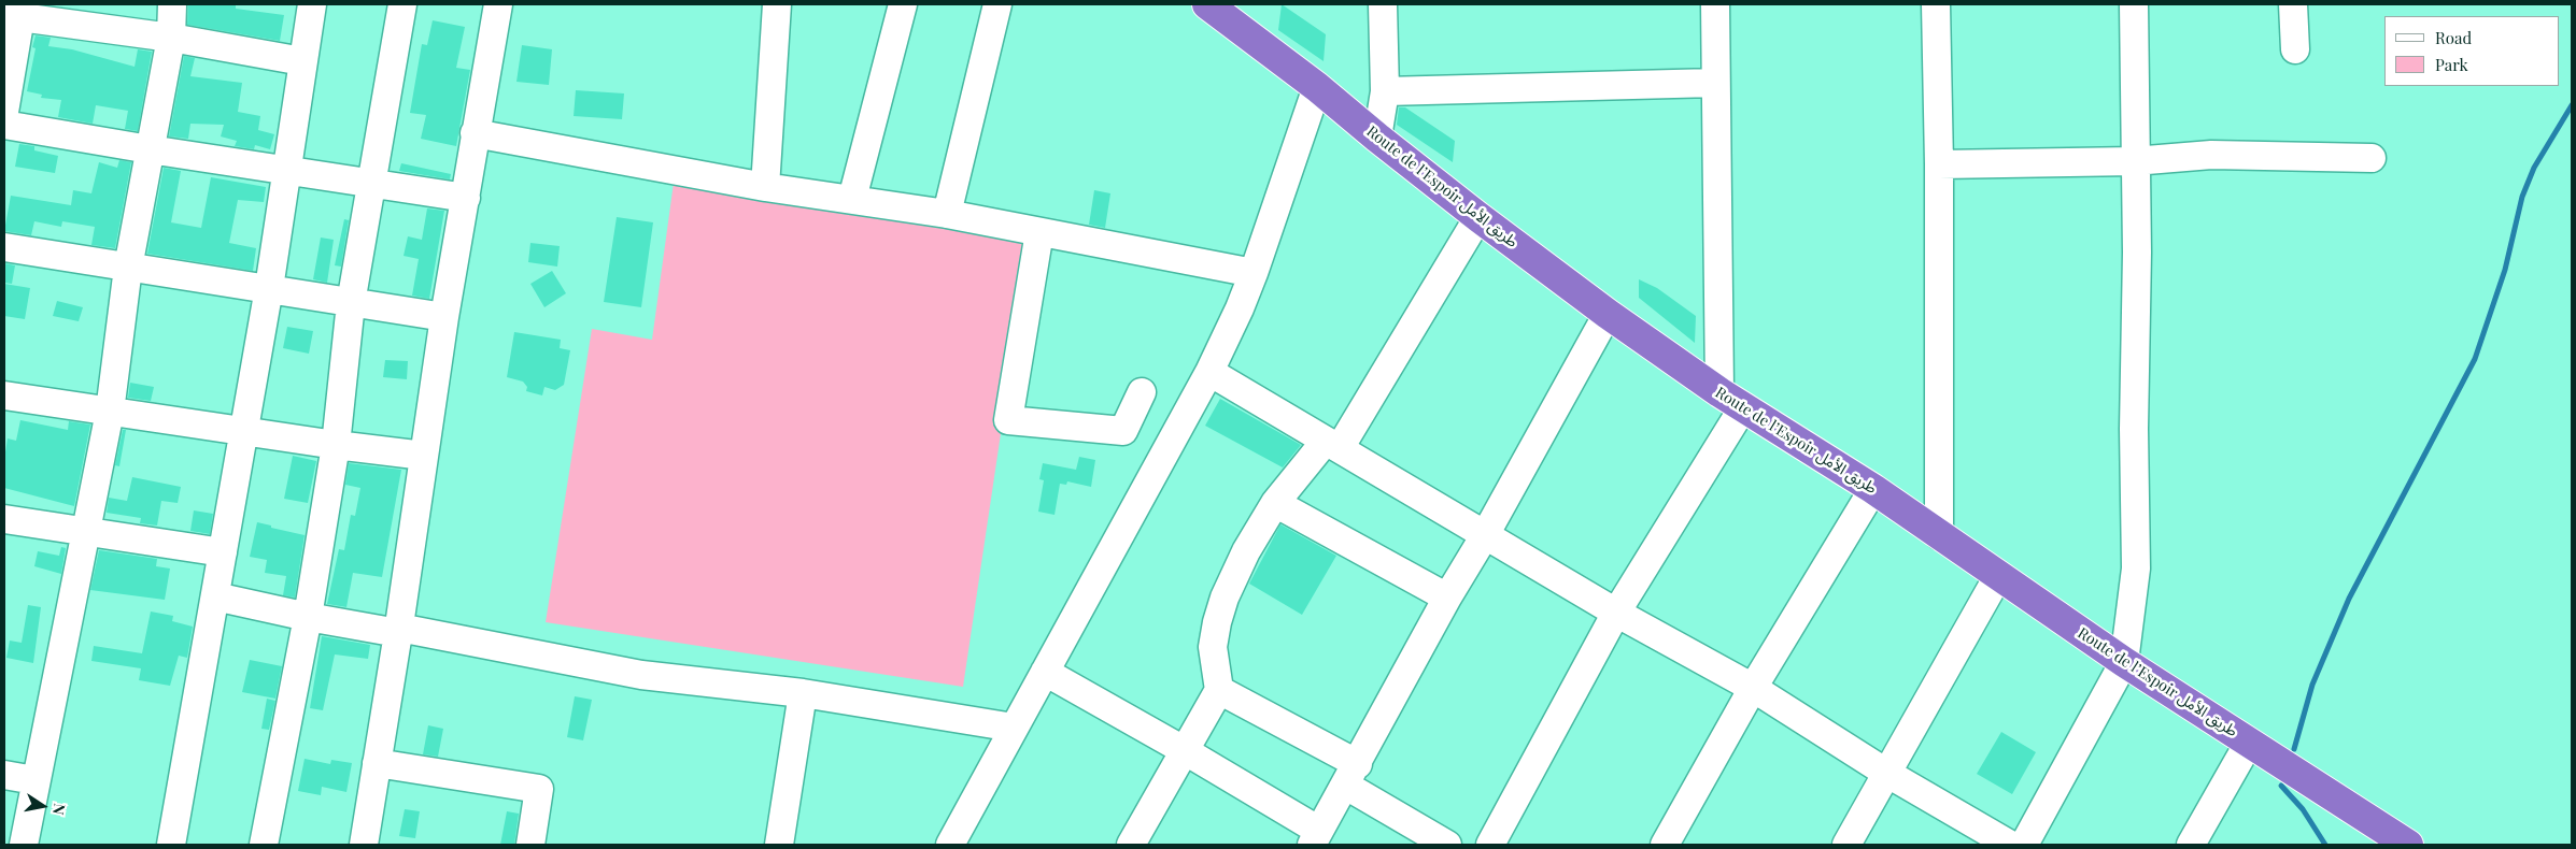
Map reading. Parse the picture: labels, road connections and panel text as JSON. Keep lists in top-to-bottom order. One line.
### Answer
{"streets":{"highway":["Route de l’Espoir طريق الأمل"]},"legend":["Road","Park"],"north":"right"}
